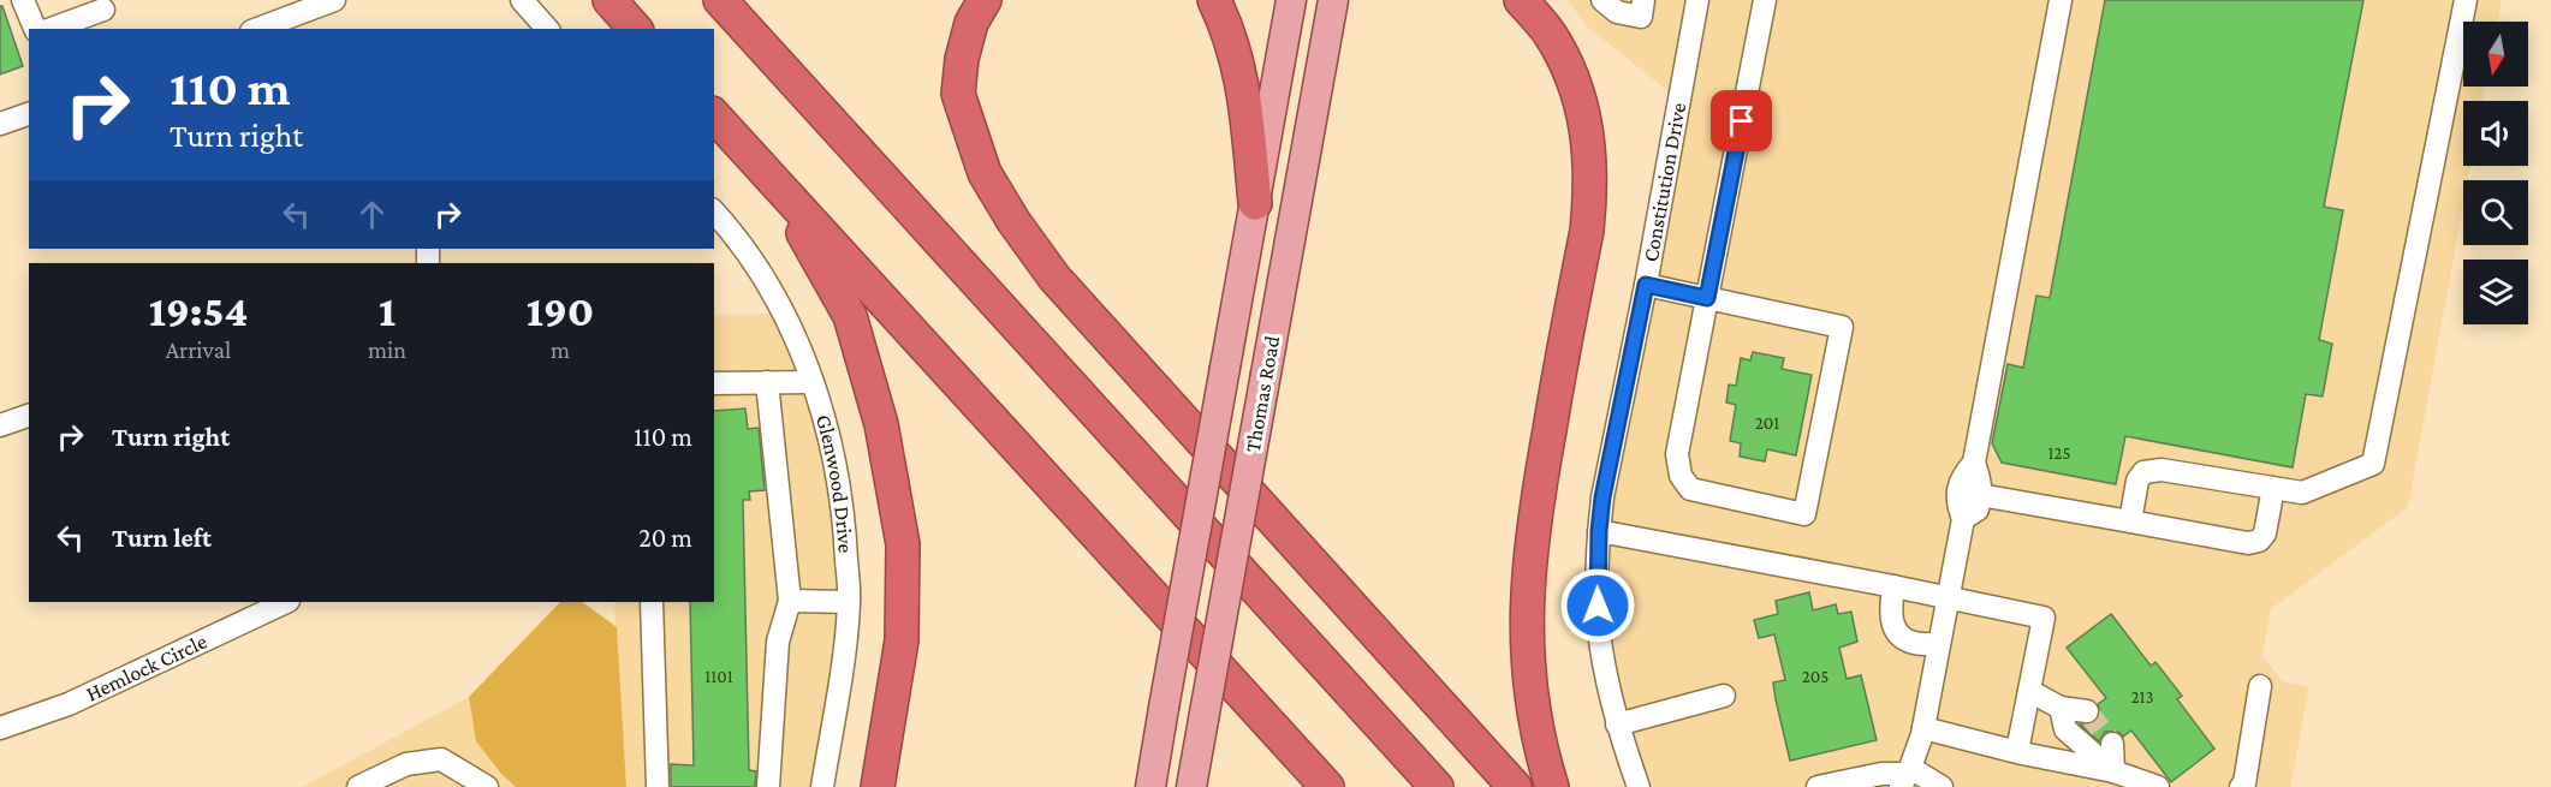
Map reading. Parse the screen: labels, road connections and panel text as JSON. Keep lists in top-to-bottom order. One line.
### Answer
{"streets":{"main road":["Thomas Road"],"street":["Constitution Drive","Glenwood Drive","Hemlock Circle"]},"house_numbers":["201","125","1101","205","213"],"north":"bottom","page":{"turn":["110 m","Turn right"],"eta":["19:54","Arrival","1","min","190","m"],"list":[{"name":"Turn right","value":"110 m"},{"name":"Turn left","value":"20 m"}]}}
